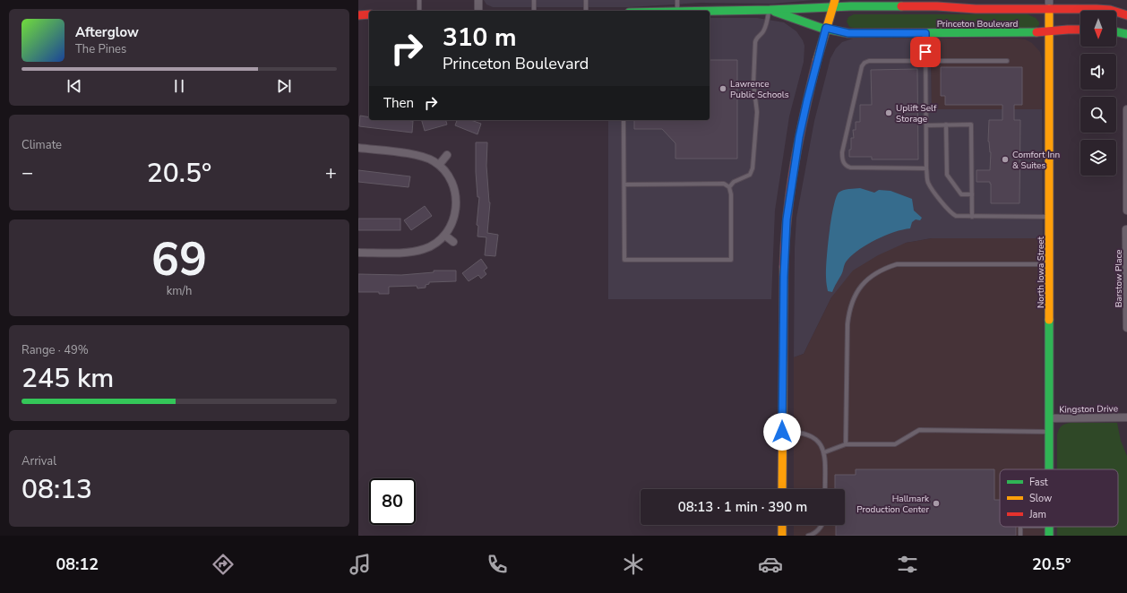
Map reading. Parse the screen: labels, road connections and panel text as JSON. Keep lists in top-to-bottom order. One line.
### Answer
{"streets":{"main road":["Princeton Boulevard","North Iowa Street"],"street":["Barstow Place","Kingston Drive"]},"crossings":[["Princeton Boulevard","North Iowa Street"],["North Iowa Street","Kingston Drive"]],"places":["Lawrence Public Schools","Uplift Self Storage","Comfort Inn & Suites","Hallmark Production Center"],"legend":["Fast","Slow","Jam"],"north":"bottom","page":{"turn":["310 m","Princeton Boulevard"],"song":["Afterglow","The Pines"],"then":"Then","tile":["Climate",["69","km/h"],["Range · 49%","245 km"],["Arrival","08:13"]],"heat":["−","20.5°","+"],"limit":"80","trip":"08:13 · 1 min · 390 m","tabs":["08:12","20.5°"]}}
